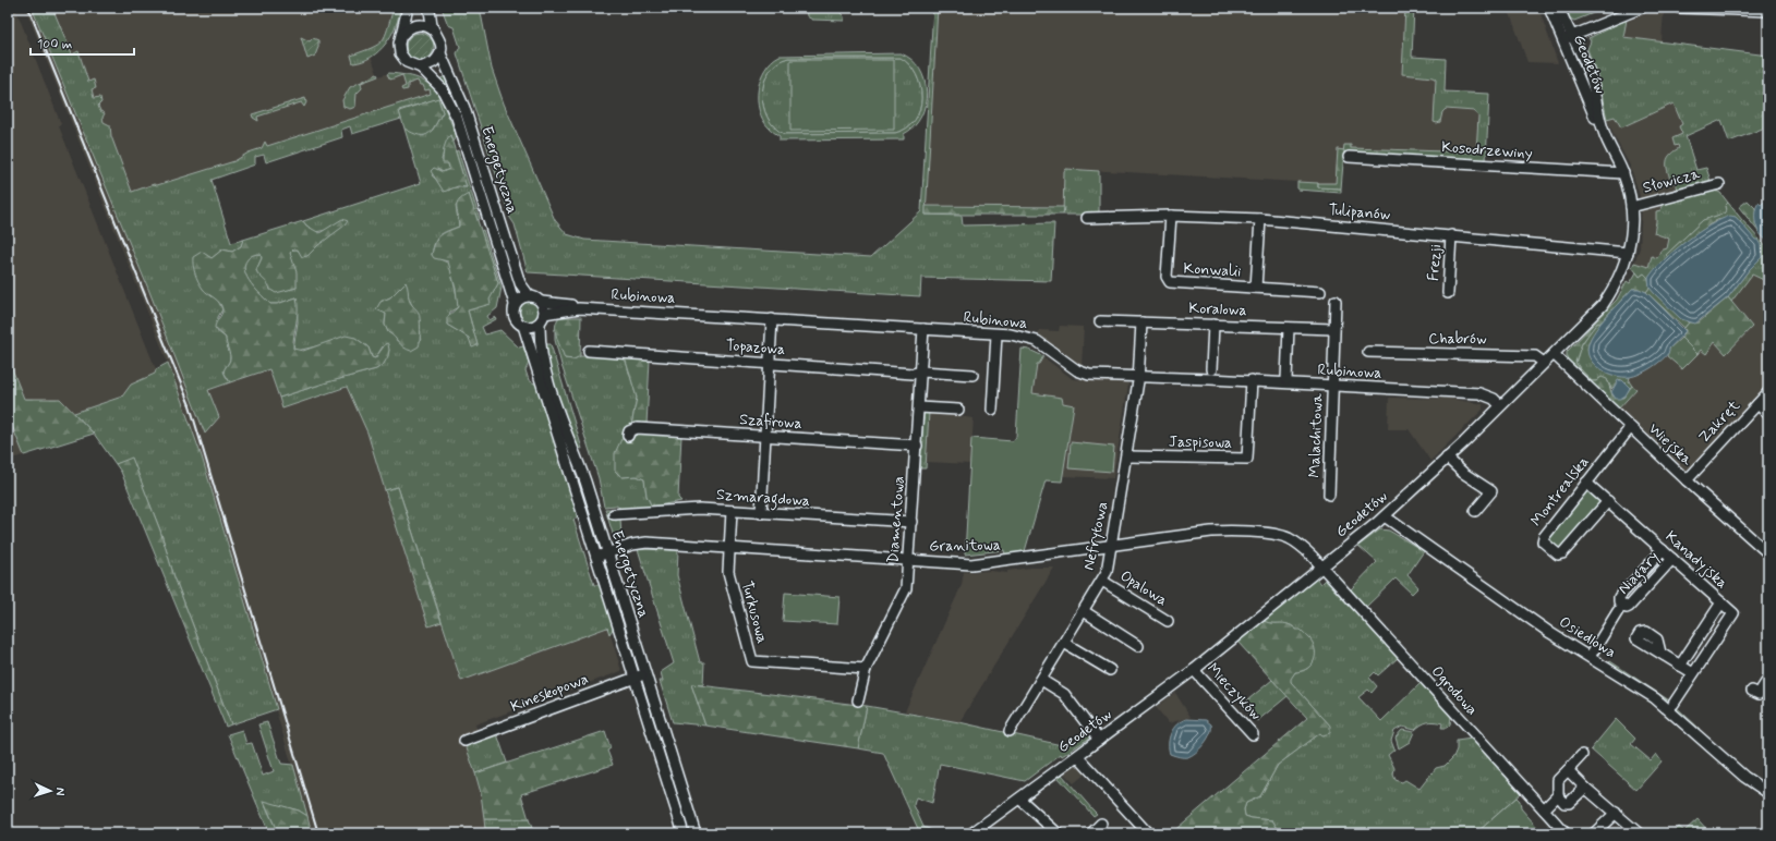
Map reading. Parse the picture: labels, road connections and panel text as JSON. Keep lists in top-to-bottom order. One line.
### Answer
{"streets":{"street":["Geodetów","Kosodrzewiny","Energetyczna","Słowicza","Tulipanów","Frezji","Konwalii","Rubinowa","Koralowa","Chabrów","Topazowa","Szafirowa","Zakręt","Malachitowa","Jaspisowa","Wiejska","Montrealska","Szmaragdowa","Diamentowa","Nefrytowa","Granitowa","Kanadyjska","Niagary","Opalowa","Turkusowa","Osiedlowa","Ogrodowa","Mieczyków","Kineskopowa"]},"crossings":[["Geodetów","Kosodrzewiny"],["Geodetów","Słowicza"],["Geodetów","Tulipanów"],["Geodetów","Rubinowa"],["Geodetów","Chabrów"],["Geodetów","Wiejska"],["Geodetów","Granitowa"],["Geodetów","Osiedlowa"],["Geodetów","Ogrodowa"],["Geodetów","Mieczyków"],["Energetyczna","Rubinowa"],["Energetyczna","Granitowa"],["Energetyczna","Kineskopowa"],["Tulipanów","Frezji"],["Tulipanów","Konwalii"],["Rubinowa","Malachitowa"],["Rubinowa","Jaspisowa"],["Rubinowa","Diamentowa"],["Rubinowa","Nefrytowa"],["Koralowa","Malachitowa"],["Koralowa","Nefrytowa"],["Topazowa","Diamentowa"],["Szafirowa","Diamentowa"],["Zakręt","Wiejska"],["Jaspisowa","Nefrytowa"],["Wiejska","Montrealska"],["Montrealska","Kanadyjska"],["Szmaragdowa","Diamentowa"],["Szmaragdowa","Turkusowa"],["Diamentowa","Granitowa"],["Diamentowa","Turkusowa"],["Nefrytowa","Granitowa"],["Nefrytowa","Opalowa"],["Granitowa","Turkusowa"],["Granitowa","Ogrodowa"],["Kanadyjska","Niagary"]],"scale_bar":"100 m","north":"right"}
